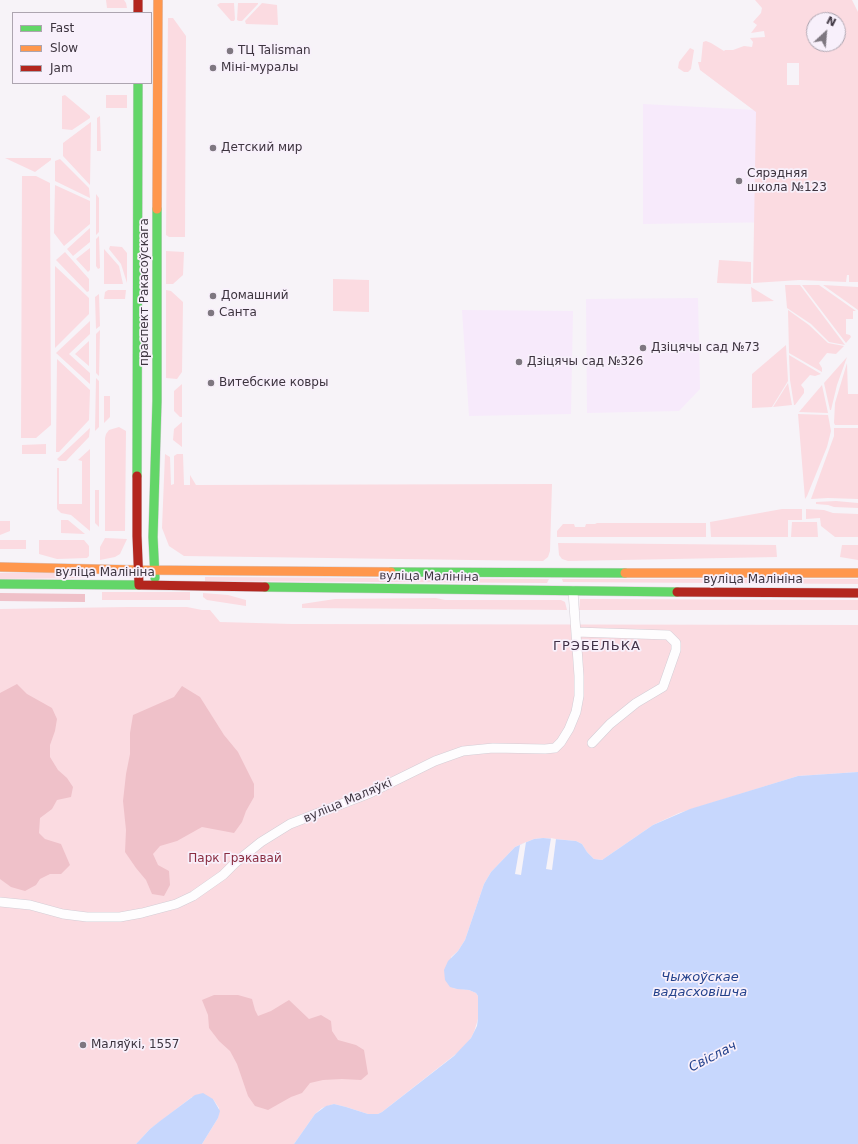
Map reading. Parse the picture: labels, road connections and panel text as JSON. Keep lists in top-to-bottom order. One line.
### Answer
{"streets":{"main road":["праспект Ракасоўскага","вуліца Малініна"],"street":["вуліца Маляўкі"]},"crossings":[["праспект Ракасоўскага","вуліца Малініна"],["вуліца Малініна","вуліца Маляўкі"]],"districts":["ГРЭБЕЛЬКА"],"water":["Чыжоўскае вадасховішча","Свіслач"],"parks":["Парк Грэкавай"],"places":["ТЦ Talisman","Міні-муралы","Детский мир","Сярэдняя школа №123","Домашний","Санта","Дзіцячы сад №73","Дзіцячы сад №326","Витебские ковры","Маляўкі, 1557"],"legend":["Fast","Slow","Jam"],"north":"top right"}
